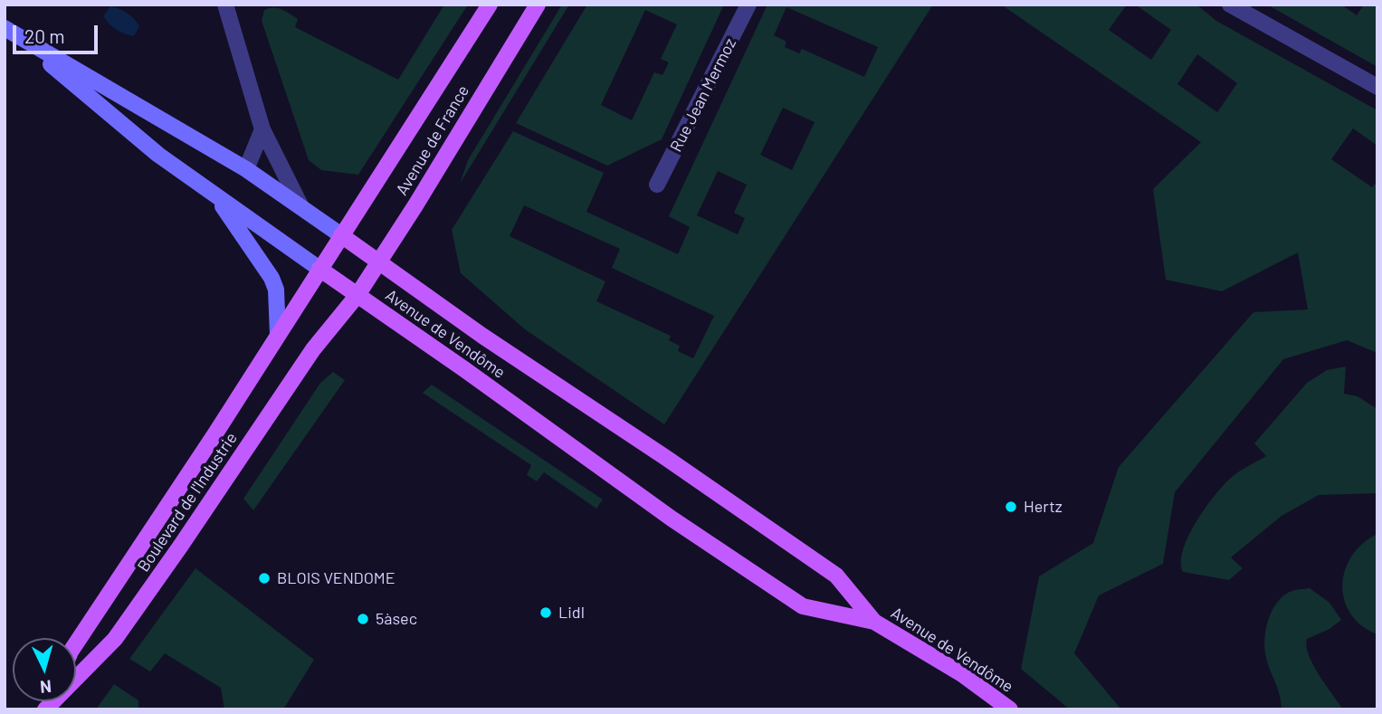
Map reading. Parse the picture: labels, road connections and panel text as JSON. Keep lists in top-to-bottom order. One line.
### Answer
{"streets":{"main road":["Avenue de France","Avenue de Vendôme","Boulevard de l'Industrie"],"street":["Rue Jean Mermoz"]},"crossings":[["Avenue de France","Avenue de Vendôme"],["Avenue de France","Boulevard de l'Industrie"],["Avenue de Vendôme","Boulevard de l'Industrie"]],"places":["Hertz","BLOIS VENDOME","Lidl","5àsec"],"scale_bar":"20 m","north":"bottom"}
